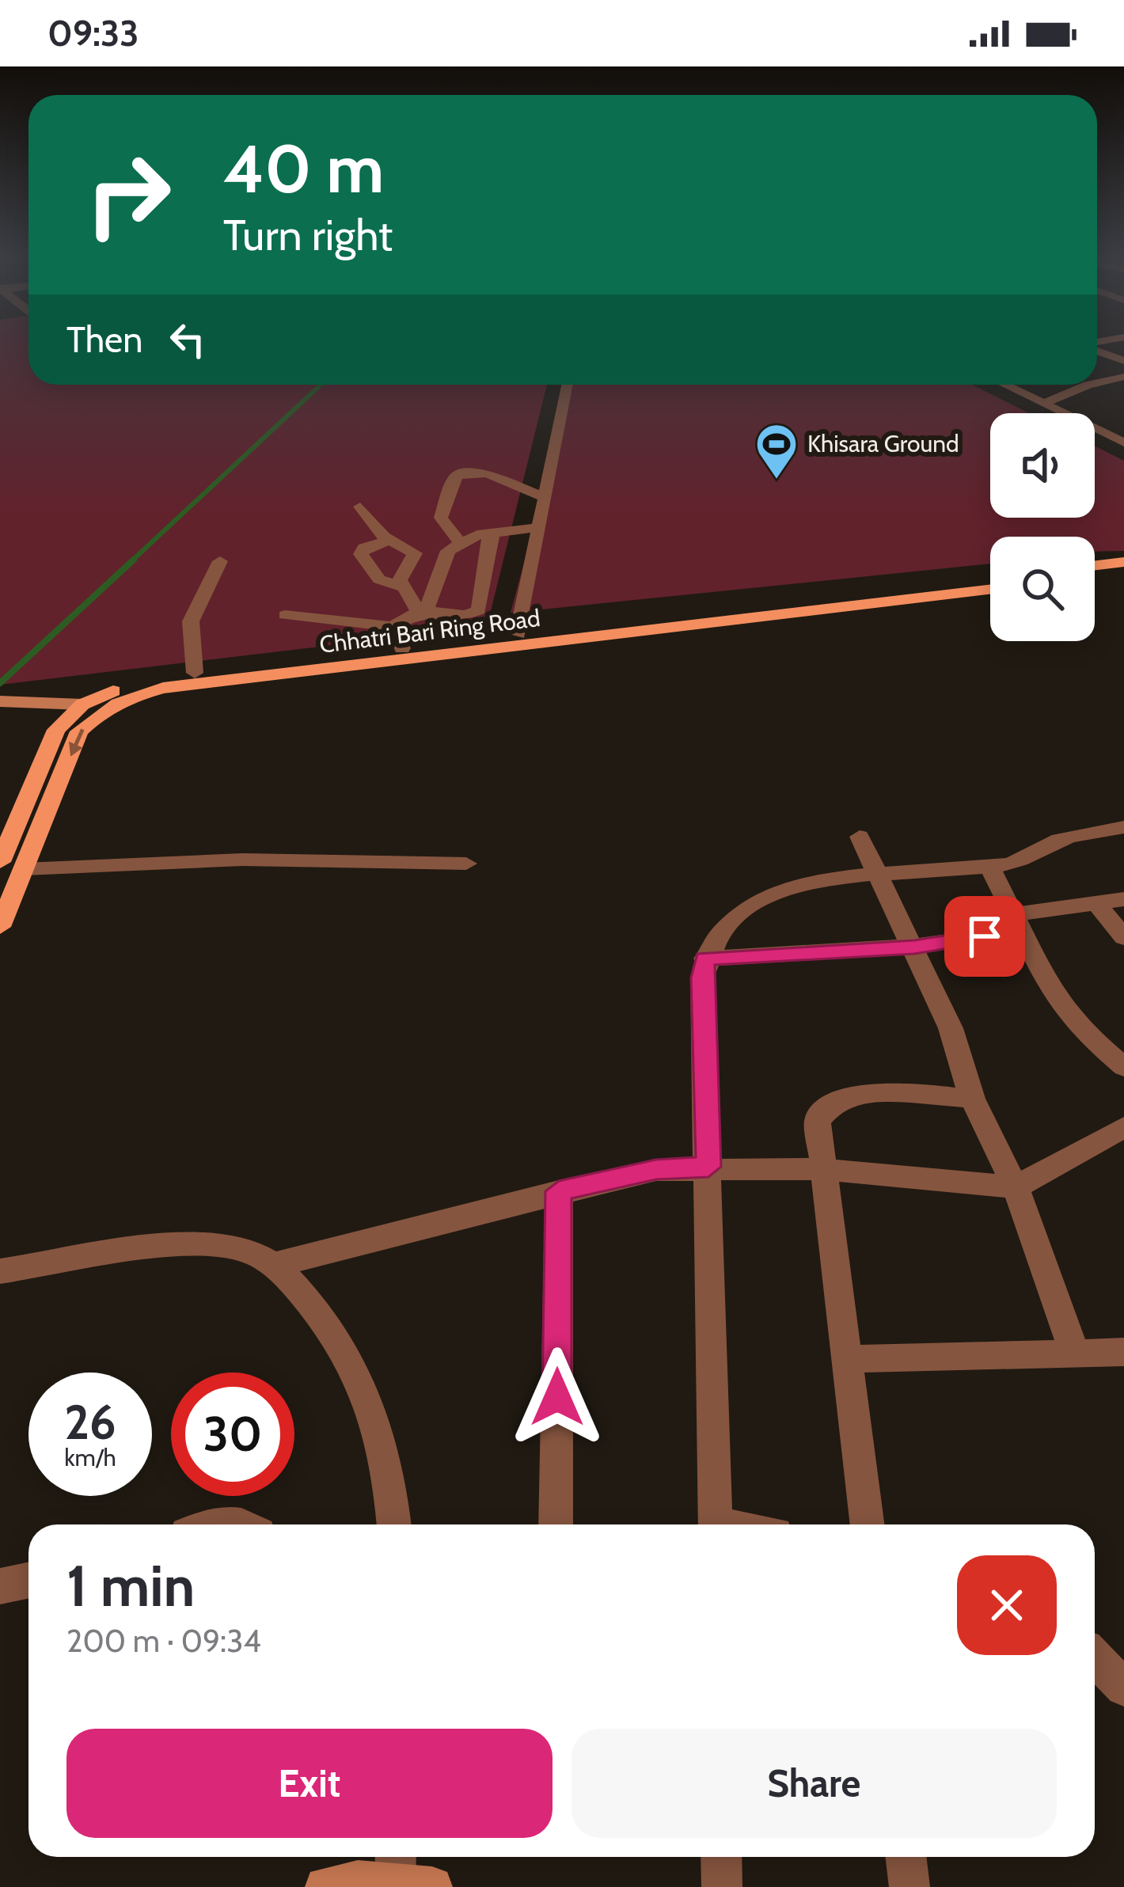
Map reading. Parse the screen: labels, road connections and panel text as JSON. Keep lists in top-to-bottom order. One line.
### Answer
{"streets":{"main road":["Chhatri Bari Ring Road"]},"places":{"sports":["Khisara Ground"]},"page":{"status":"09:33","turn":["40 m","Turn right"],"then":"Then","speed":"26 km/h","limit":"30","heading":["1 min","200 m · 09:34"],"buttons":["Exit","Share"]}}
